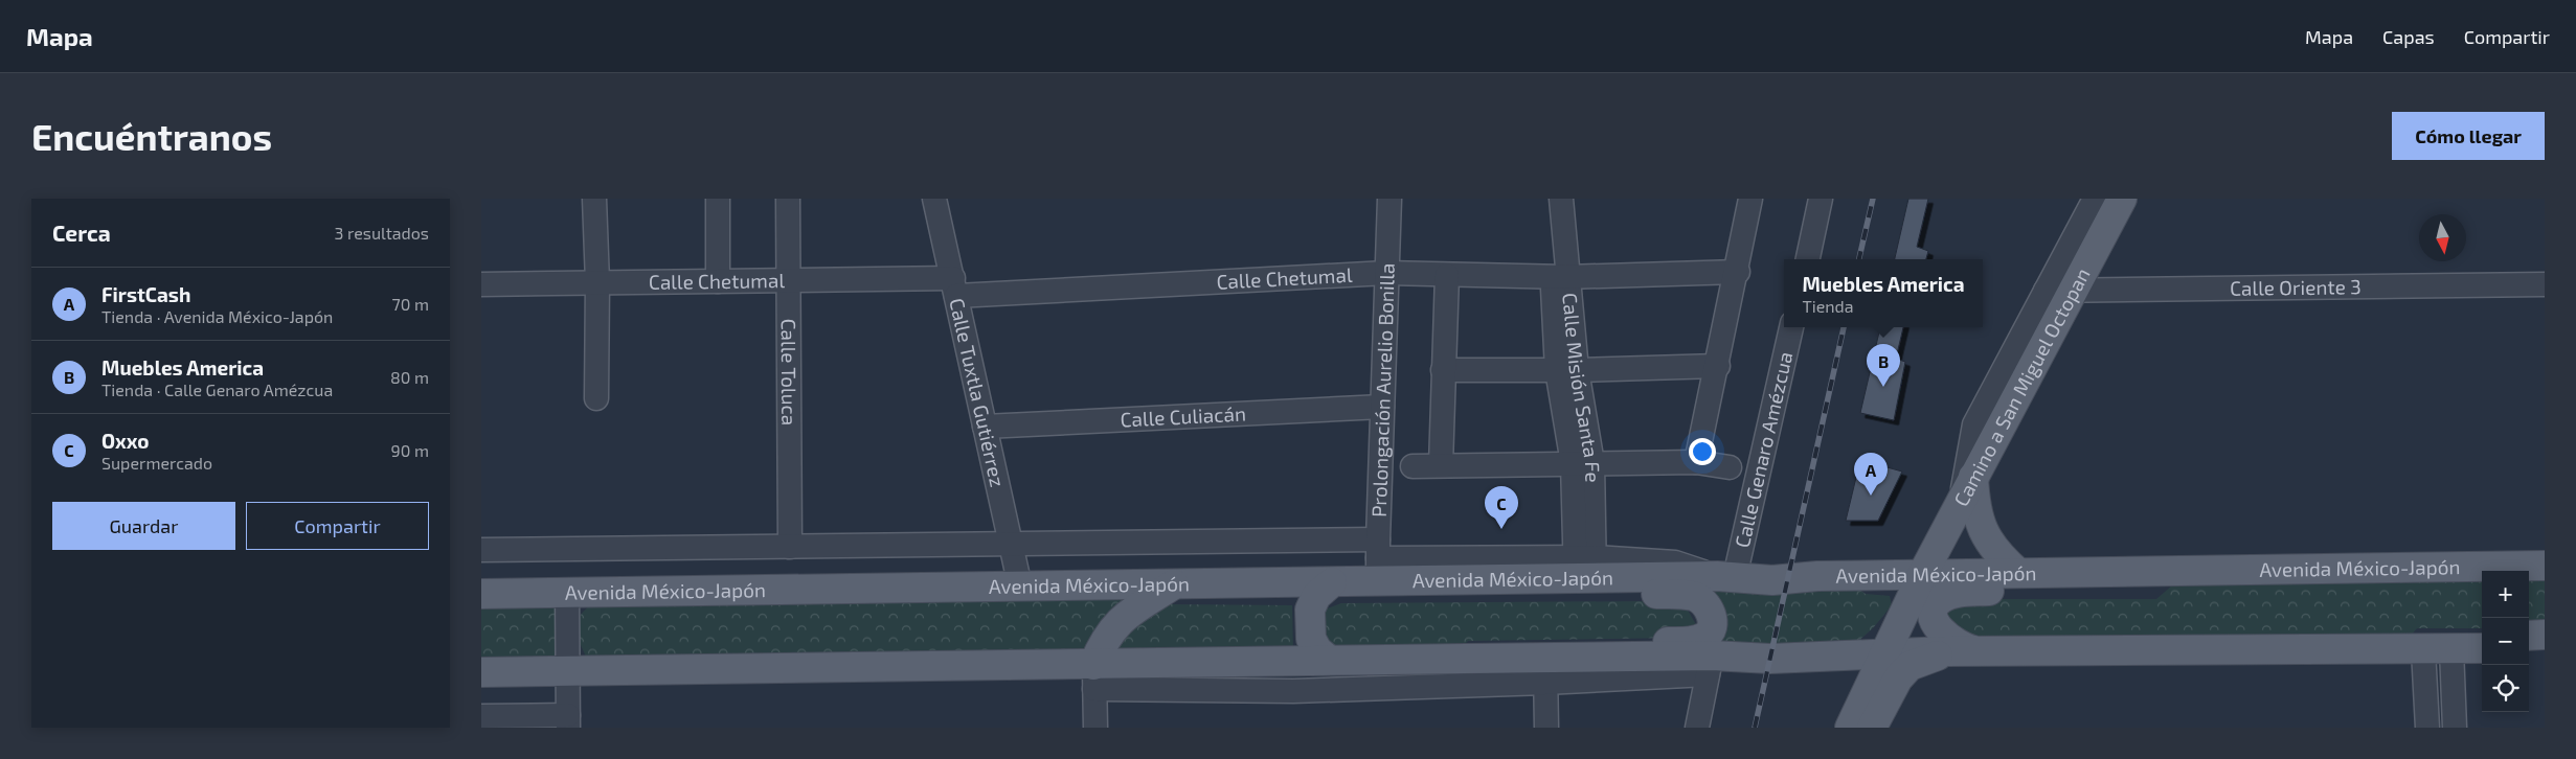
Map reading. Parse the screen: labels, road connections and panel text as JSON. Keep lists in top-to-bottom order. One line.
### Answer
{"streets":{"main road":["Camino a San Miguel Octopan","Avenida México-Japón"],"street":["Calle Chetumal","Calle Oriente 3","Calle Toluca","Calle Misión Santa Fe","Prolongación Aurelio Bonilla","Calle Tuxtla Gutiérrez","Calle Culiacán","Calle Genaro Amézcua"]},"crossings":[["Calle Chetumal","Calle Toluca"],["Calle Chetumal","Calle Misión Santa Fe"],["Calle Chetumal","Prolongación Aurelio Bonilla"],["Calle Chetumal","Calle Tuxtla Gutiérrez"],["Calle Oriente 3","Camino a San Miguel Octopan"],["Camino a San Miguel Octopan","Avenida México-Japón"],["Calle Misión Santa Fe","Avenida México-Japón"],["Prolongación Aurelio Bonilla","Calle Culiacán"],["Prolongación Aurelio Bonilla","Avenida México-Japón"],["Calle Tuxtla Gutiérrez","Calle Culiacán"],["Calle Tuxtla Gutiérrez","Avenida México-Japón"],["Calle Genaro Amézcua","Avenida México-Japón"]],"north":"bottom","page":{"header":"Mapa","nav":["Mapa","Capas","Compartir"],"buttons":["Cómo llegar",["Guardar","Compartir"]],"title":"Encuéntranos","heading":["Cerca","3 resultados"],"popup":["Muebles America","Tienda"],"list":[{"mark":"A","name":"FirstCash","note":"Tienda · Avenida México-Japón","value":"70 m"},{"mark":"B","name":"Muebles America","note":"Tienda · Calle Genaro Amézcua","value":"80 m"},{"mark":"C","name":"Oxxo","note":"Supermercado","value":"90 m"}],"pins":["B","A","C"],"map_buttons":["+","−"]}}
